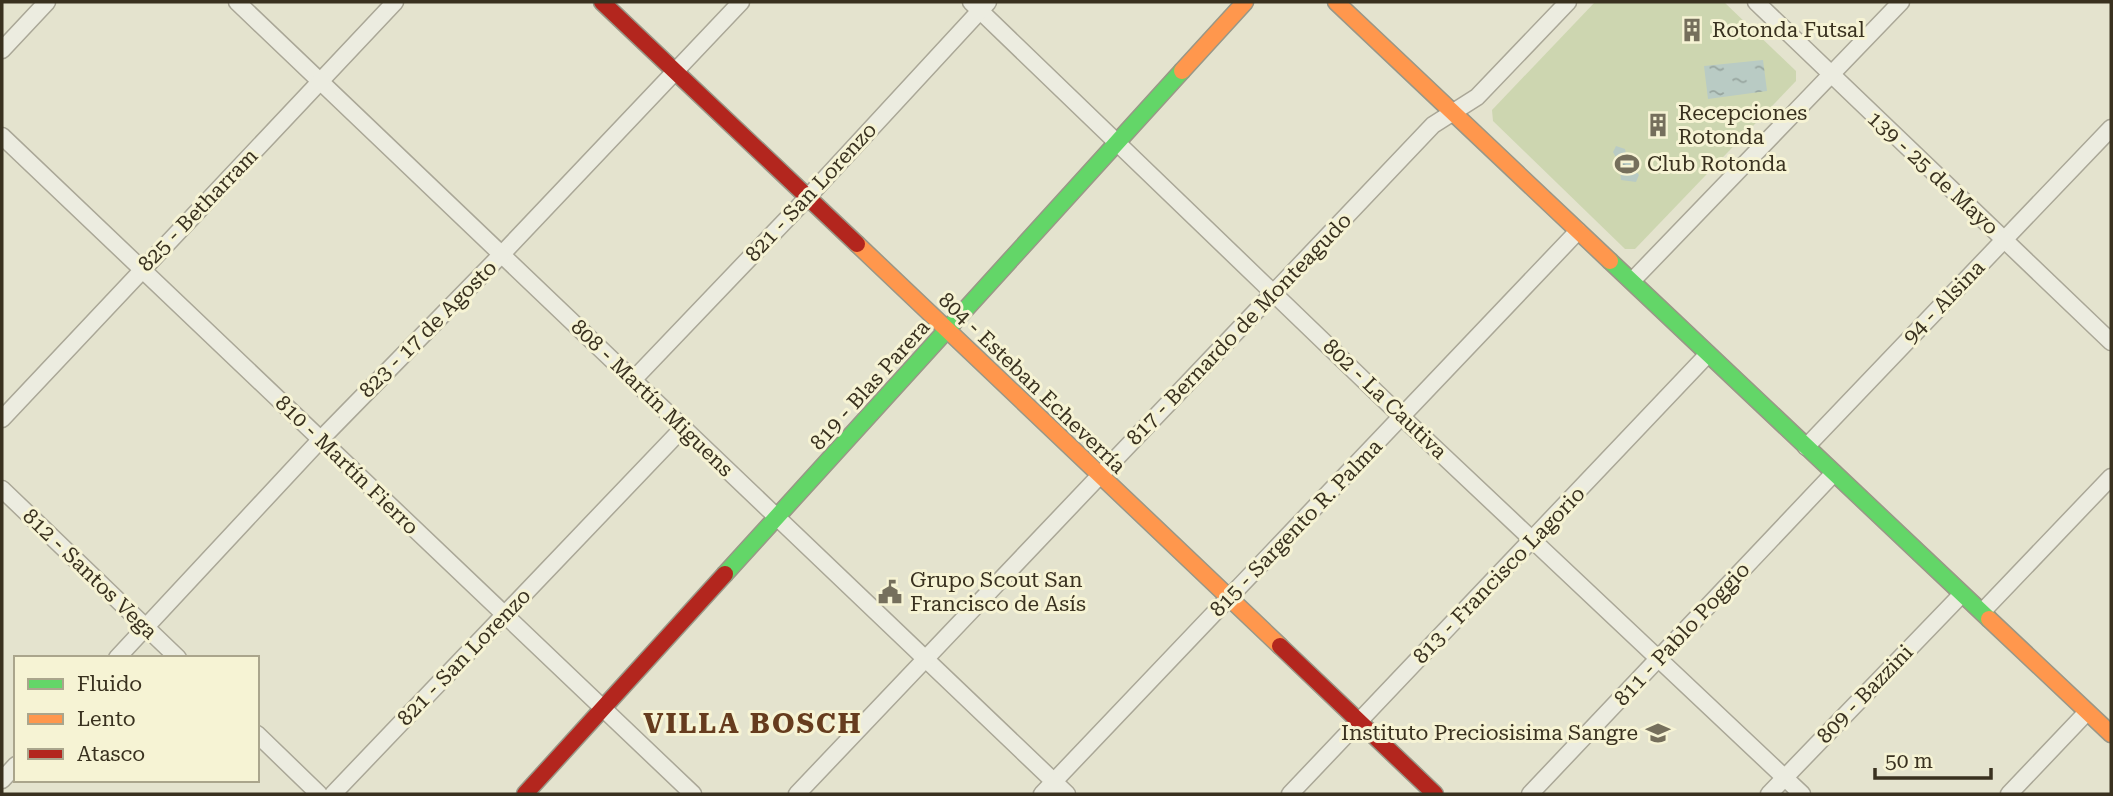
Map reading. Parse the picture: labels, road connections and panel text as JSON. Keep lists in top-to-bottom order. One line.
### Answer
{"streets":{"street":["139 - 25 de Mayo","821 - San Lorenzo","825 - Betharram","94 - Alsina","823 - 17 de Agosto","817 - Bernardo de Monteagudo","804 - Esteban Echeverría","819 - Blas Parera","808 - Martín Miguens","802 - La Cautiva","810 - Martín Fierro","815 - Sargento R. Palma","812 - Santos Vega","813 - Francisco Lagorio","811 - Pablo Poggio","809 - Bazzini"]},"crossings":[["139 - 25 de Mayo","94 - Alsina"],["821 - San Lorenzo","804 - Esteban Echeverría"],["821 - San Lorenzo","808 - Martín Miguens"],["821 - San Lorenzo","802 - La Cautiva"],["821 - San Lorenzo","810 - Martín Fierro"],["825 - Betharram","808 - Martín Miguens"],["825 - Betharram","810 - Martín Fierro"],["823 - 17 de Agosto","804 - Esteban Echeverría"],["823 - 17 de Agosto","808 - Martín Miguens"],["823 - 17 de Agosto","810 - Martín Fierro"],["823 - 17 de Agosto","812 - Santos Vega"],["817 - Bernardo de Monteagudo","804 - Esteban Echeverría"],["817 - Bernardo de Monteagudo","808 - Martín Miguens"],["817 - Bernardo de Monteagudo","802 - La Cautiva"],["804 - Esteban Echeverría","819 - Blas Parera"],["804 - Esteban Echeverría","815 - Sargento R. Palma"],["804 - Esteban Echeverría","813 - Francisco Lagorio"],["819 - Blas Parera","808 - Martín Miguens"],["819 - Blas Parera","802 - La Cautiva"],["819 - Blas Parera","810 - Martín Fierro"],["808 - Martín Miguens","815 - Sargento R. Palma"],["802 - La Cautiva","815 - Sargento R. Palma"],["802 - La Cautiva","813 - Francisco Lagorio"],["802 - La Cautiva","811 - Pablo Poggio"],["802 - La Cautiva","809 - Bazzini"]],"districts":["VILLA BOSCH"],"places":{"building":["Rotonda Futsal","Recepciones Rotonda"],"sports":["Club Rotonda"],"public building":["Grupo Scout San Francisco de Asís"],"school or university":["Instituto Preciosisima Sangre"]},"legend":["Fluido","Lento","Atasco"],"scale_bar":"50 m"}
